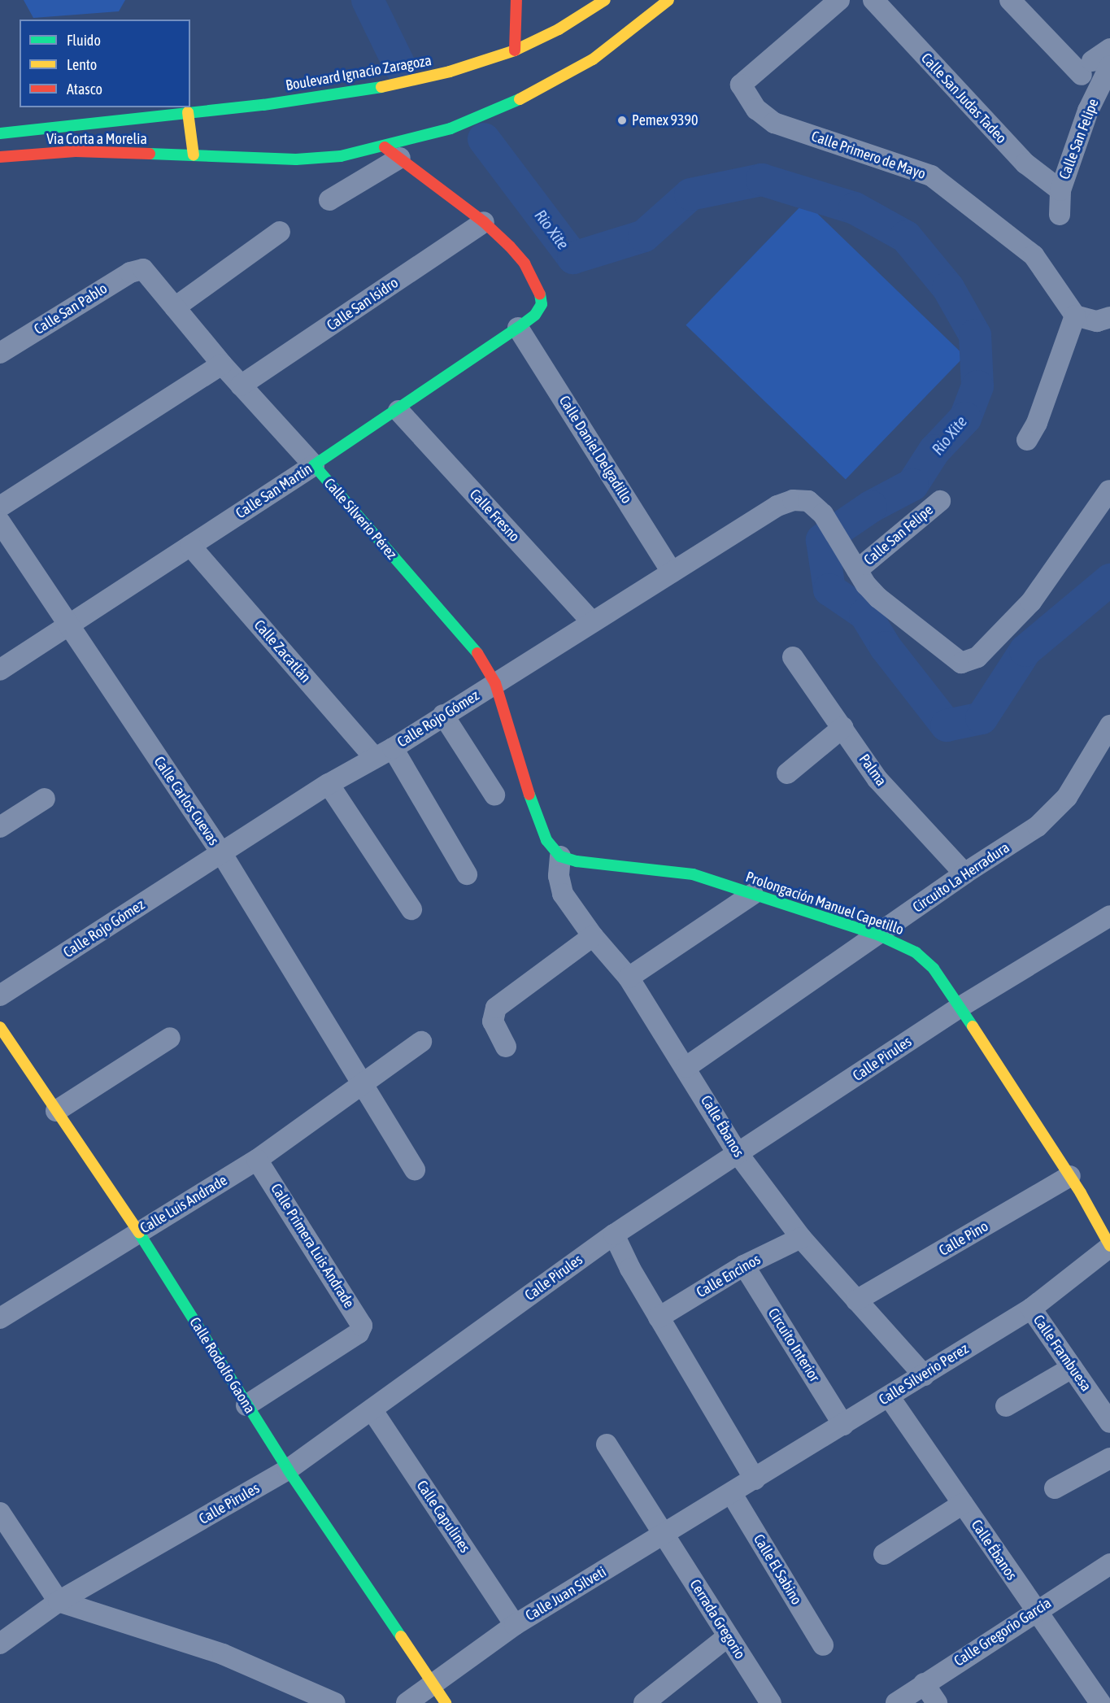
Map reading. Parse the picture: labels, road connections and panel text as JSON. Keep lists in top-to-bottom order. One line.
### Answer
{"streets":{"street":["Boulevard Ignacio Zaragoza","Calle San Judas Tadeo","Via Corta a Morelia","Calle San Felipe","Calle Primero de Mayo","Calle San Isidro","Calle San Pablo","Calle Daniel Delgadillo","Calle San Martín","Calle Fresno","Calle Silverio Pérez","Calle Zacatlán","Calle Rojo Gómez","Palma","Calle Carlos Cuevas","Circuito La Herradura","Prolongación Manuel Capetillo","Calle Pirules","Calle Ébanos","Calle Luis Andrade","Calle Pino","Calle Primera Luis Andrade","Calle Encinos","Circuito Interior","Calle Frambuesa","Calle Rodolfo Gaona","Calle Silverio Perez","Calle Capulines","Calle El Sabino","Calle Juan Silveti","Cerrada Gregorio","Calle Gregorio García"]},"crossings":[["Boulevard Ignacio Zaragoza","Via Corta a Morelia"],["Calle San Judas Tadeo","Calle San Felipe"],["Calle San Felipe","Calle Rojo Gómez"],["Calle San Isidro","Calle San Martín"],["Calle San Isidro","Calle Silverio Pérez"],["Calle San Pablo","Calle Silverio Pérez"],["Calle Daniel Delgadillo","Calle San Martín"],["Calle Daniel Delgadillo","Calle Rojo Gómez"],["Calle San Martín","Calle Fresno"],["Calle San Martín","Calle Silverio Pérez"],["Calle San Martín","Calle Zacatlán"],["Calle San Martín","Calle Carlos Cuevas"],["Calle Fresno","Calle Rojo Gómez"],["Calle Silverio Pérez","Calle Rojo Gómez"],["Calle Zacatlán","Calle Rojo Gómez"],["Calle Rojo Gómez","Calle Carlos Cuevas"],["Palma","Circuito La Herradura"],["Calle Carlos Cuevas","Calle Luis Andrade"],["Circuito La Herradura","Prolongación Manuel Capetillo"],["Circuito La Herradura","Calle Ébanos"],["Prolongación Manuel Capetillo","Calle Pirules"],["Prolongación Manuel Capetillo","Calle Ébanos"],["Prolongación Manuel Capetillo","Calle Pino"],["Prolongación Manuel Capetillo","Calle Silverio Perez"],["Calle Pirules","Calle Ébanos"],["Calle Pirules","Calle Rodolfo Gaona"],["Calle Pirules","Calle Capulines"],["Calle Ébanos","Calle Pino"],["Calle Ébanos","Calle Encinos"],["Calle Ébanos","Calle Silverio Perez"],["Calle Ébanos","Calle Gregorio García"],["Calle Luis Andrade","Calle Primera Luis Andrade"],["Calle Luis Andrade","Calle Rodolfo Gaona"],["Calle Primera Luis Andrade","Calle Rodolfo Gaona"],["Calle Encinos","Circuito Interior"],["Circuito Interior","Calle Silverio Perez"],["Calle Frambuesa","Calle Silverio Perez"],["Calle Rodolfo Gaona","Calle Juan Silveti"],["Calle Silverio Perez","Calle El Sabino"],["Calle Silverio Perez","Calle Juan Silveti"],["Calle Capulines","Calle Juan Silveti"],["Calle El Sabino","Calle Juan Silveti"],["Calle Juan Silveti","Cerrada Gregorio"]],"water":["Rio Xite"],"places":["Pemex 9390"],"legend":["Fluido","Lento","Atasco"]}
